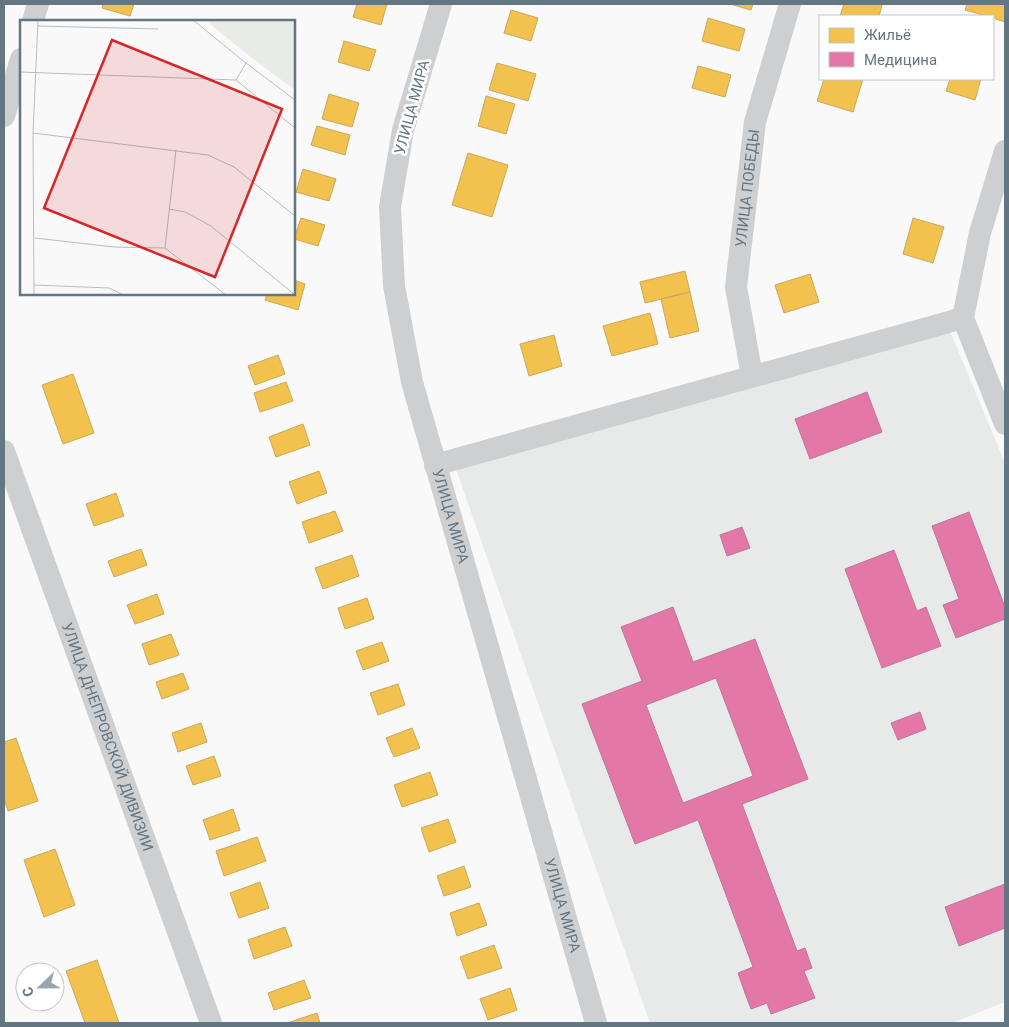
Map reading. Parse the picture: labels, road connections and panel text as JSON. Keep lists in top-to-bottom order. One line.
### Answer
{"streets":{"street":["УЛИЦА МИРА","УЛИЦА ПОБЕДЫ","УЛИЦА ДНЕПРОВСКОЙ ДИВИЗИИ"]},"legend":["Жильё","Медицина"],"north":"left"}
